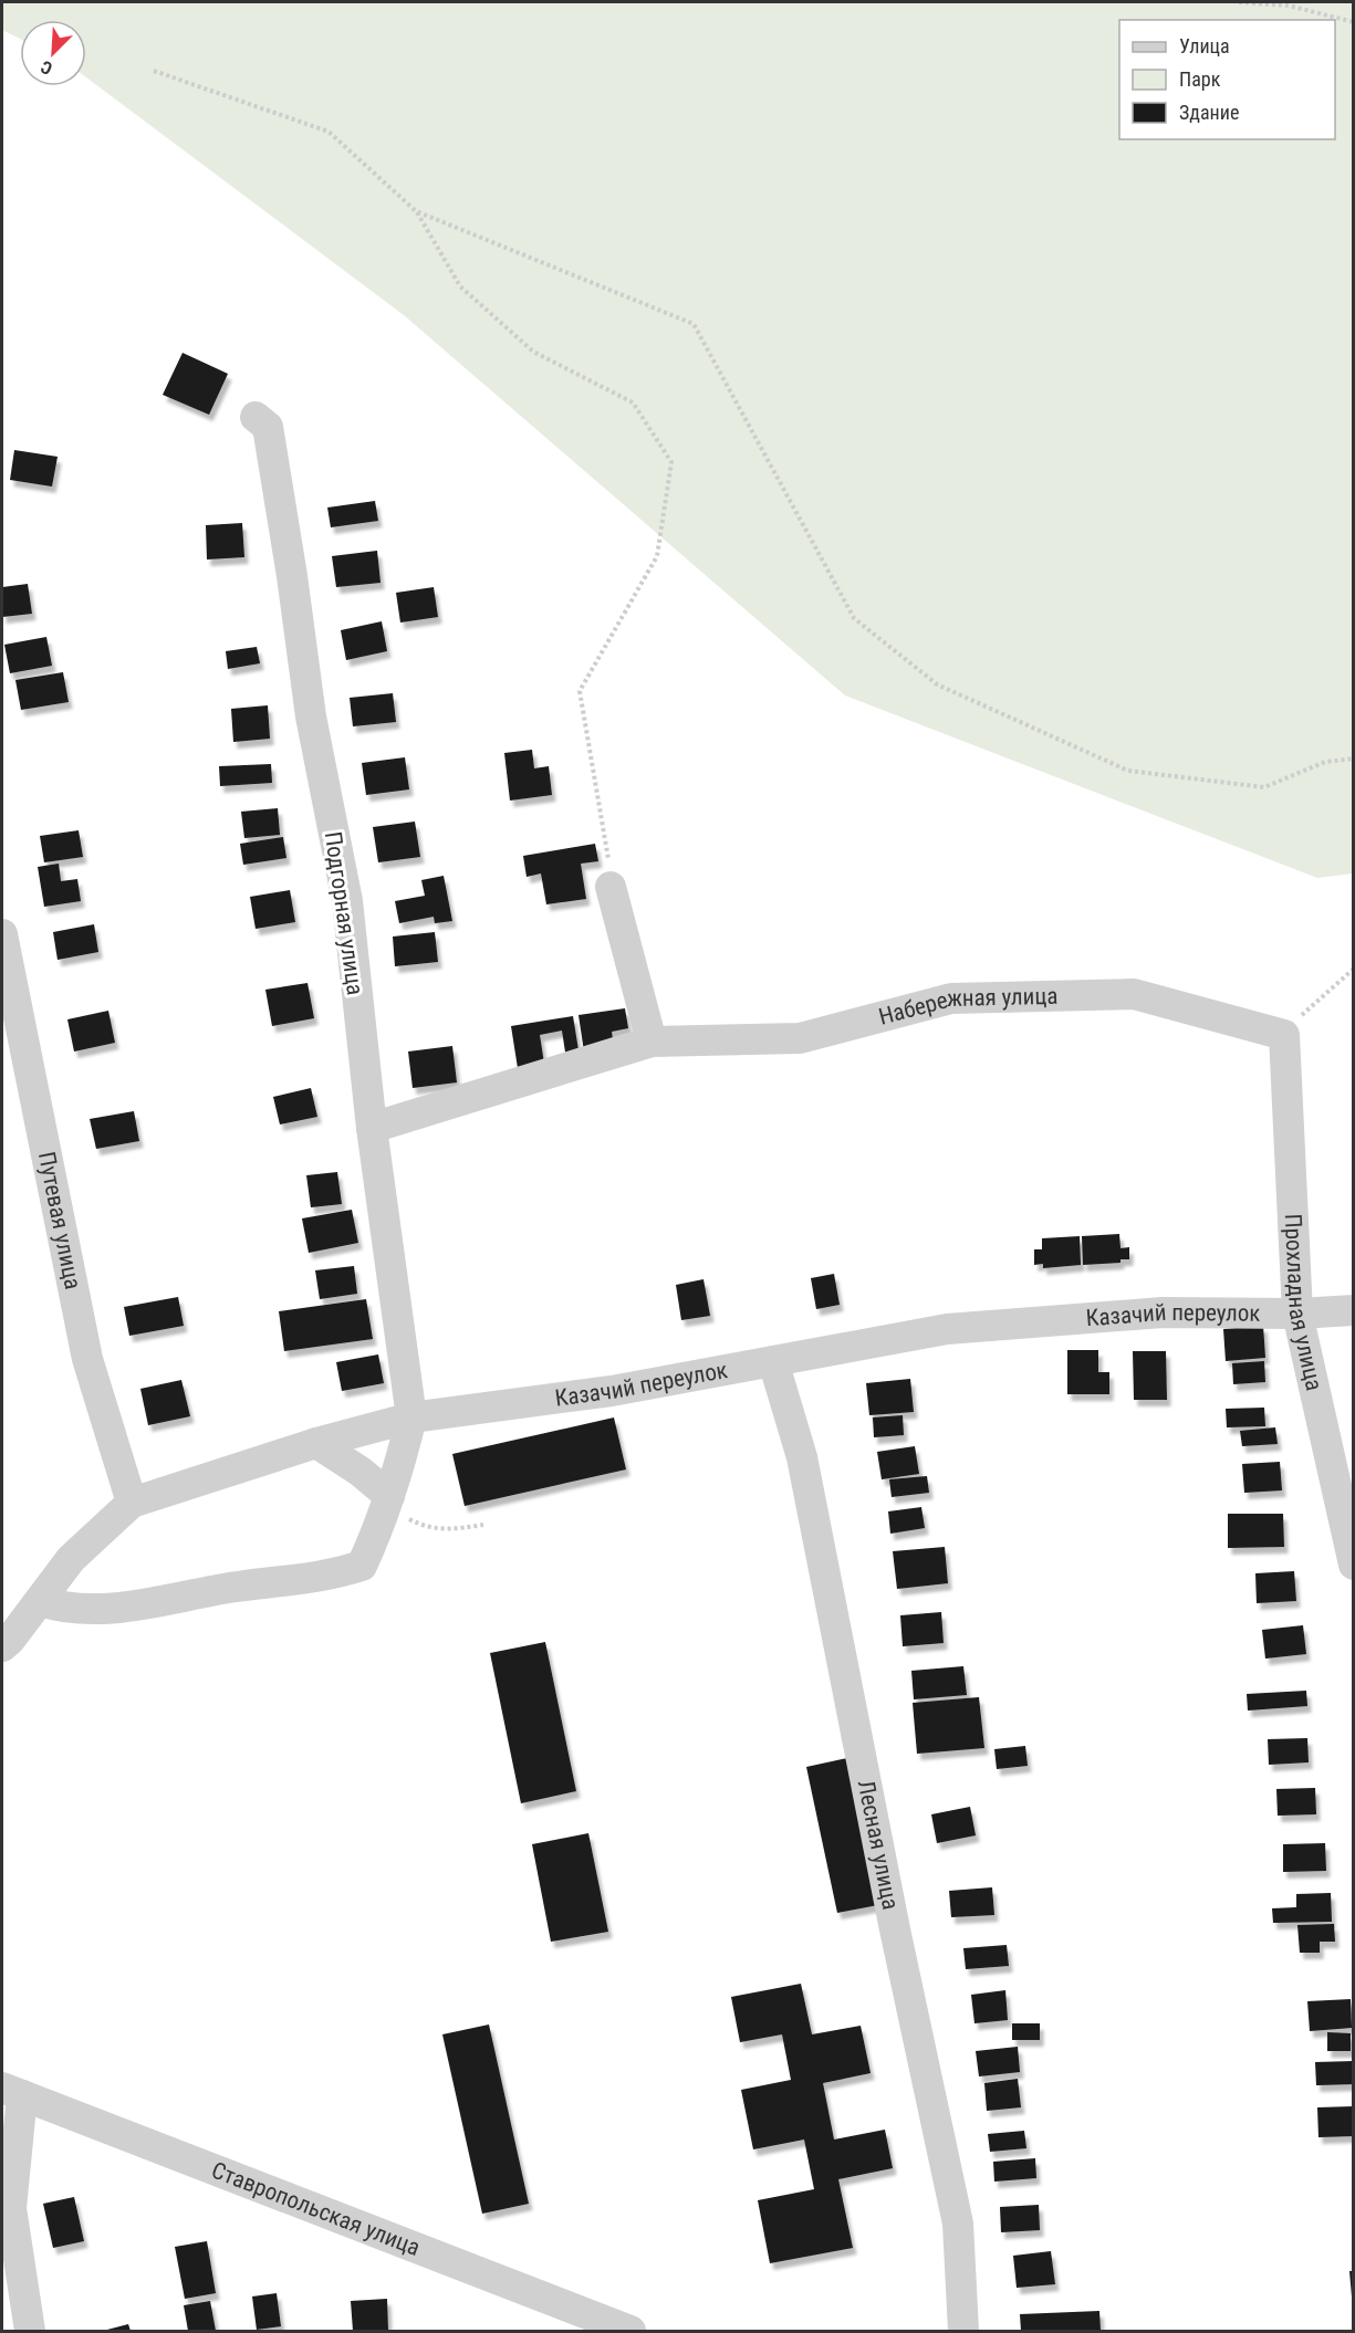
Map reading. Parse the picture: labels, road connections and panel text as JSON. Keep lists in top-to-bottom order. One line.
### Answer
{"streets":{"street":["Подгорная улица","Набережная улица","Путевая улица","Прохладная улица","Казачий переулок","Лесная улица","Ставропольская улица"]},"crossings":[["Подгорная улица","Набережная улица"],["Подгорная улица","Казачий переулок"],["Набережная улица","Прохладная улица"],["Путевая улица","Казачий переулок"],["Прохладная улица","Казачий переулок"],["Казачий переулок","Лесная улица"]],"legend":["Улица","Парк","Здание"],"north":"bottom left"}
